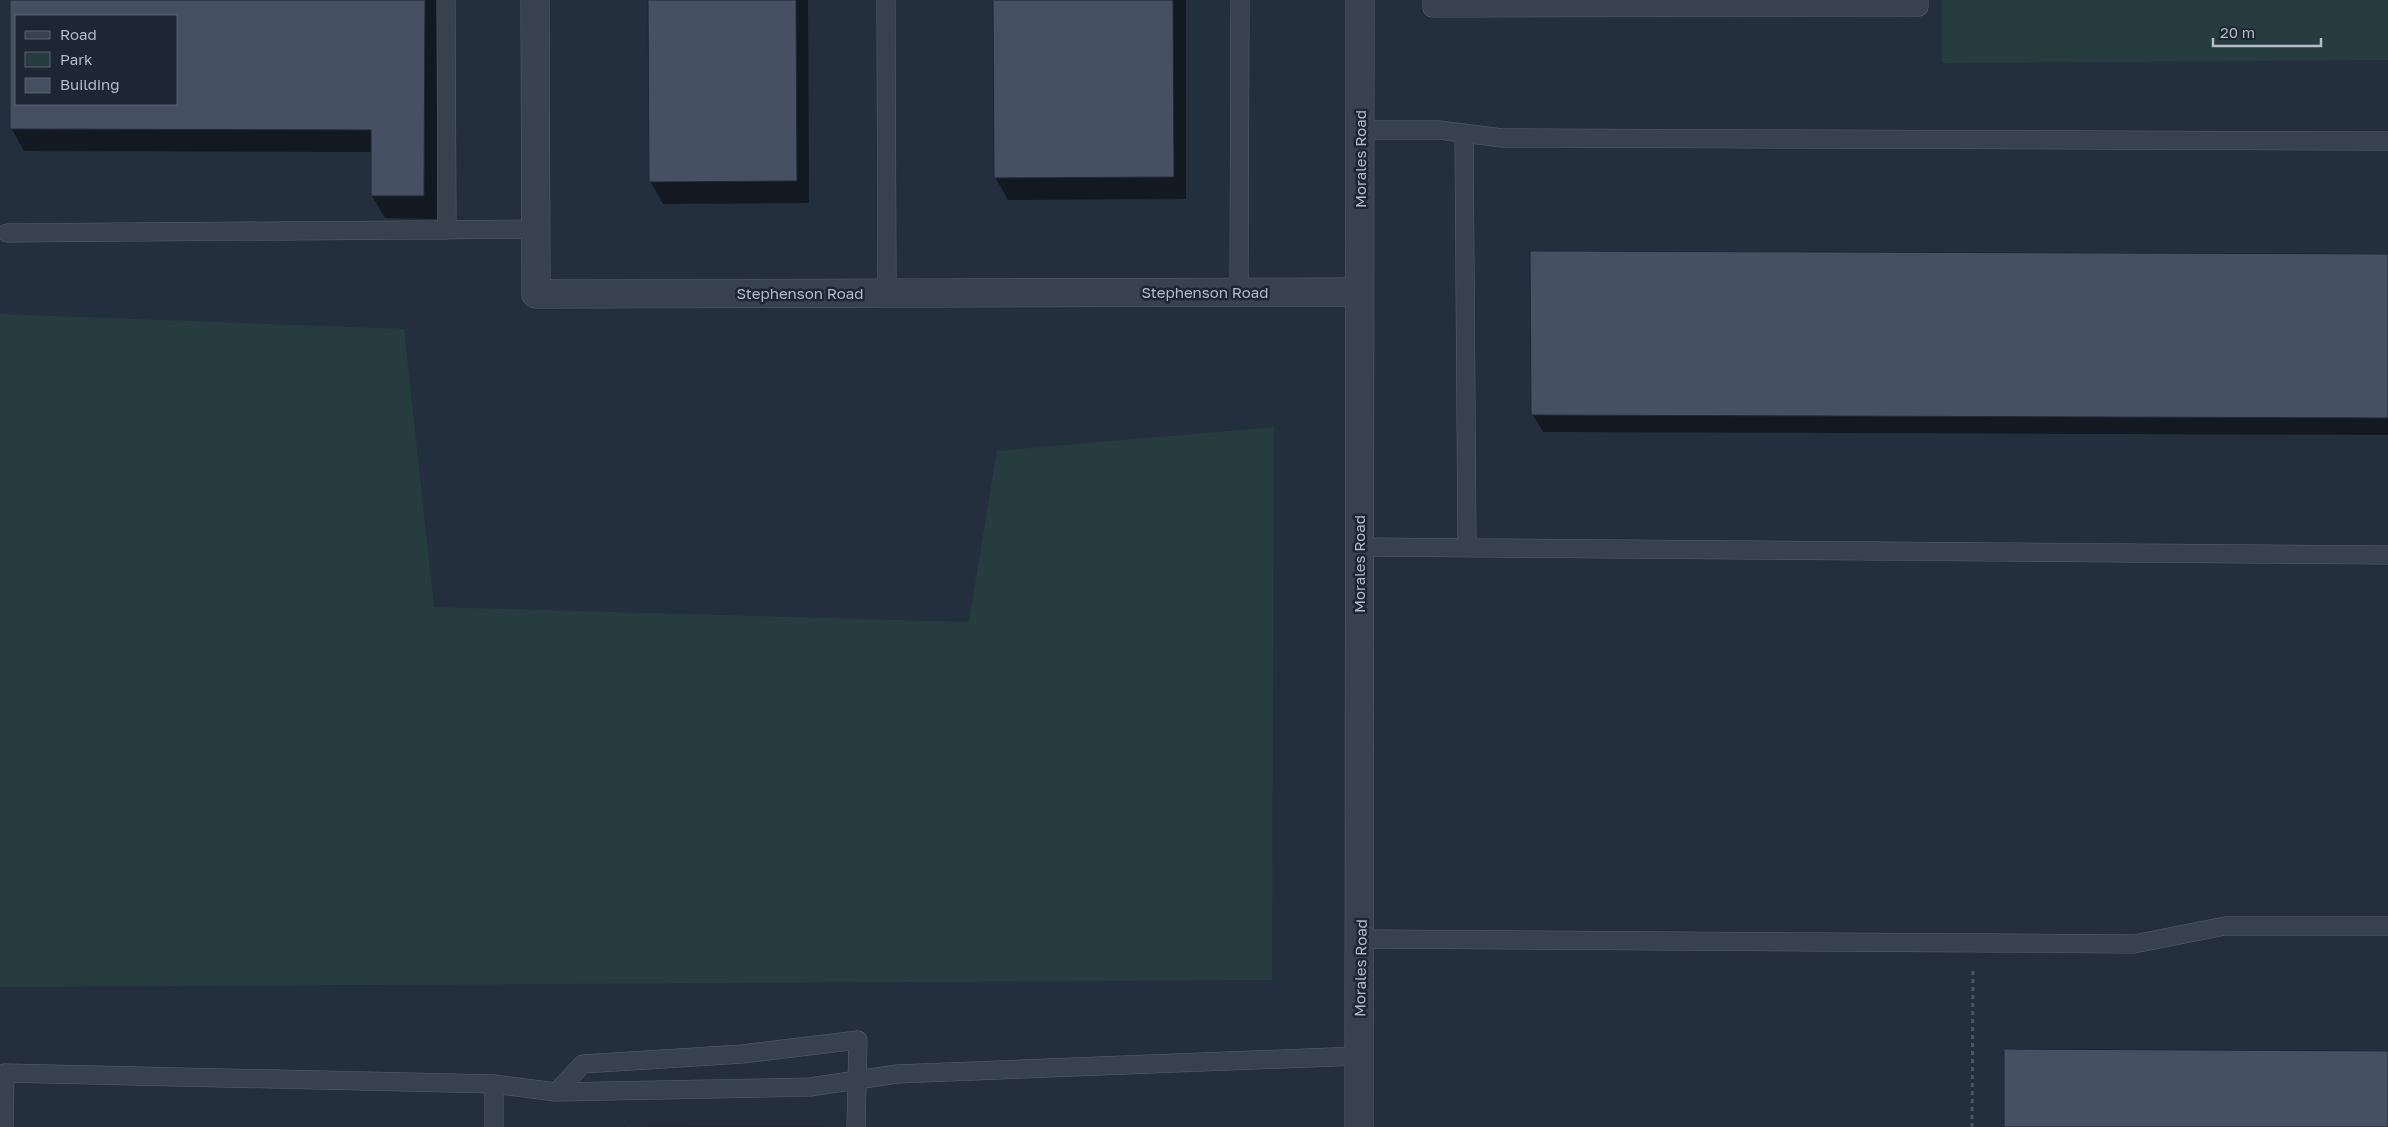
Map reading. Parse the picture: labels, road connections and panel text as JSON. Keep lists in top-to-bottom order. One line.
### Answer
{"streets":{"street":["Morales Road","Stephenson Road"]},"crossings":[["Morales Road","Stephenson Road"]],"legend":["Road","Park","Building"],"scale_bar":"20 m"}
